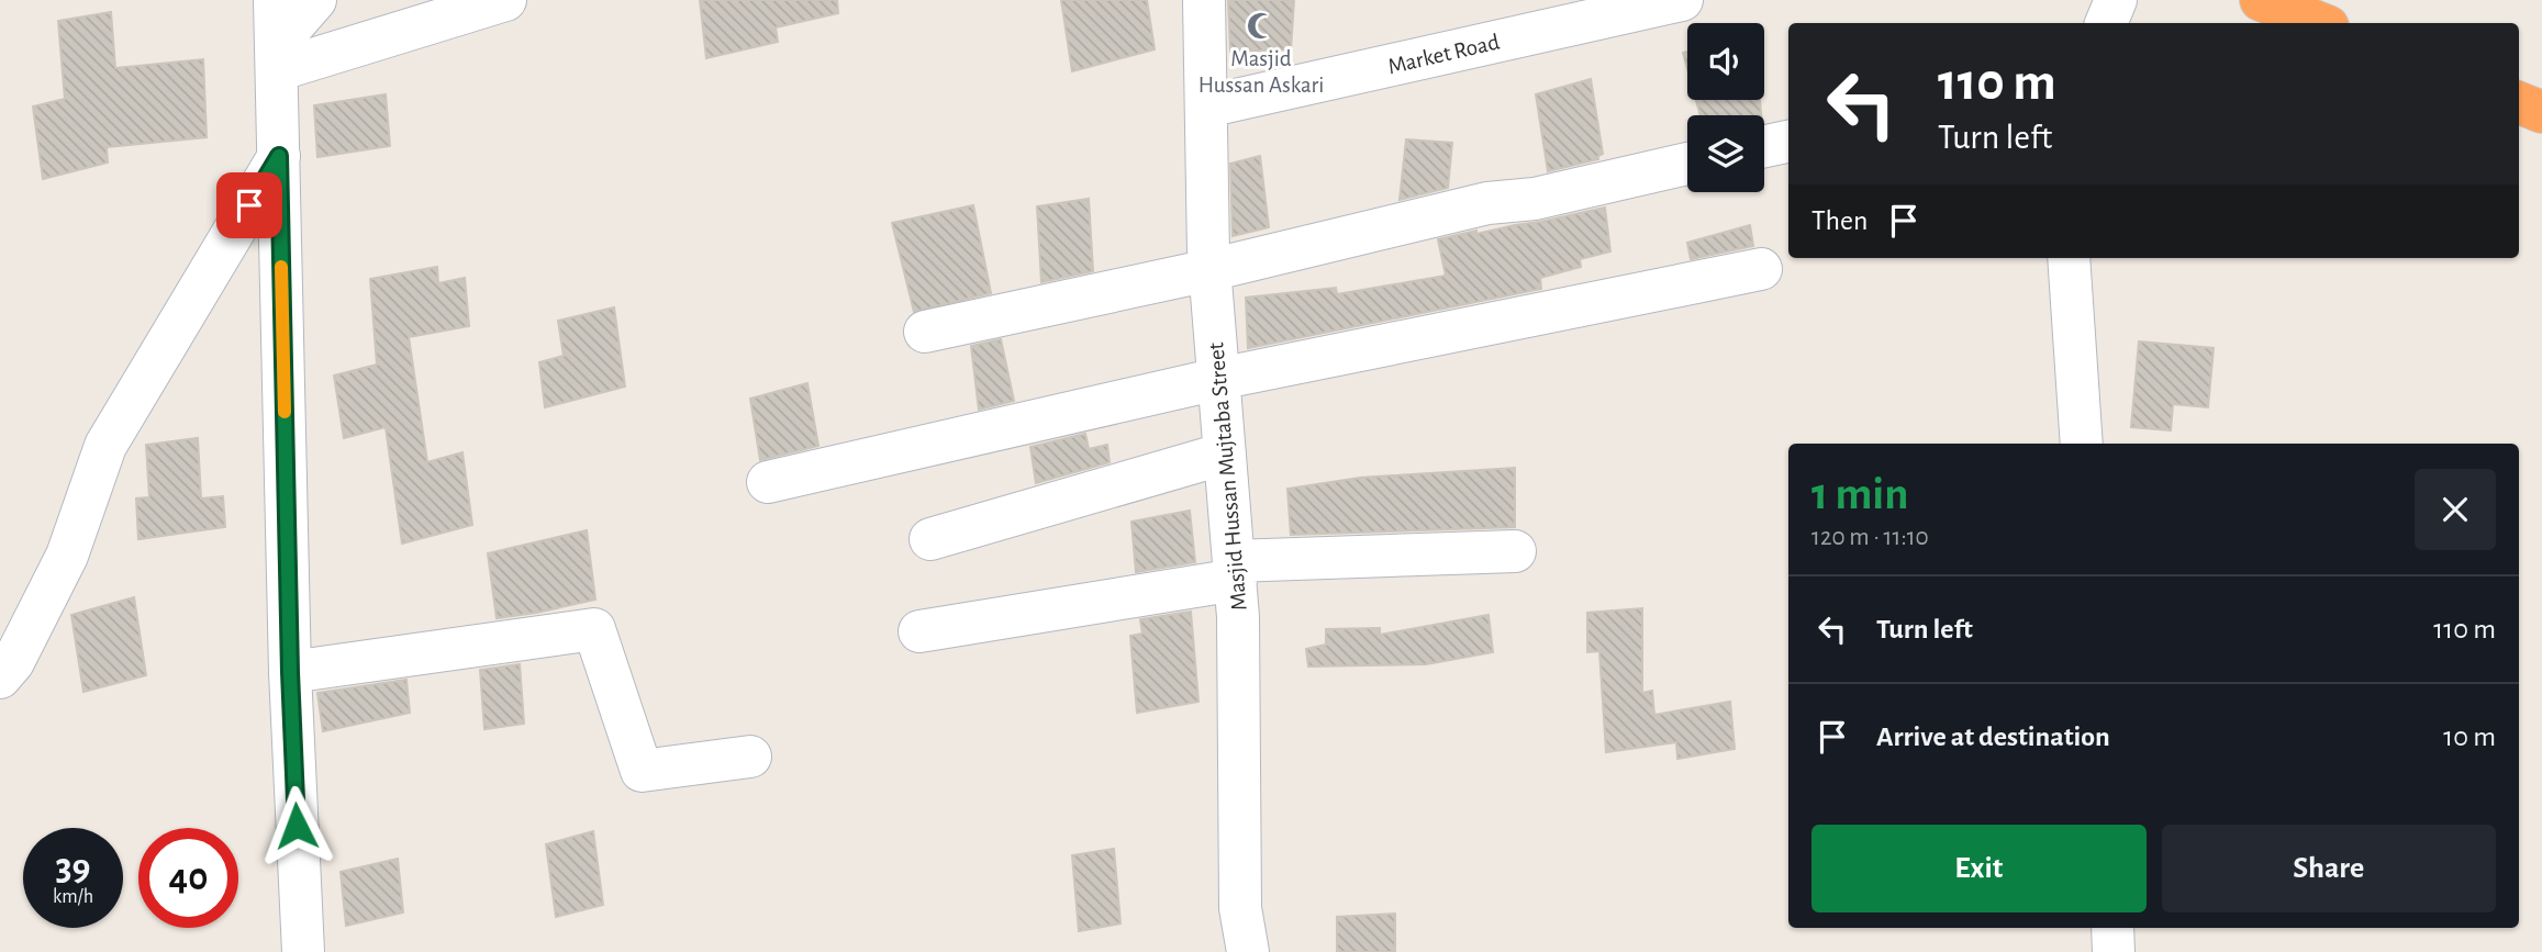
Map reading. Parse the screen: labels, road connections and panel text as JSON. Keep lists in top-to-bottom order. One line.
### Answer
{"streets":{"street":["Market Road","Masjid Hussan Mujtaba Street"]},"crossings":[["Market Road","Masjid Hussan Mujtaba Street"]],"places":{"mosque":["Masjid Hussan Askari"]},"page":{"turn":["110 m","Turn left"],"then":"Then","heading":["1 min","120 m · 11:10"],"list":[{"name":"Turn left","value":"110 m"},{"name":"Arrive at destination","value":"10 m"}],"buttons":["Exit","Share"],"speed":"39 km/h","limit":"40"}}
